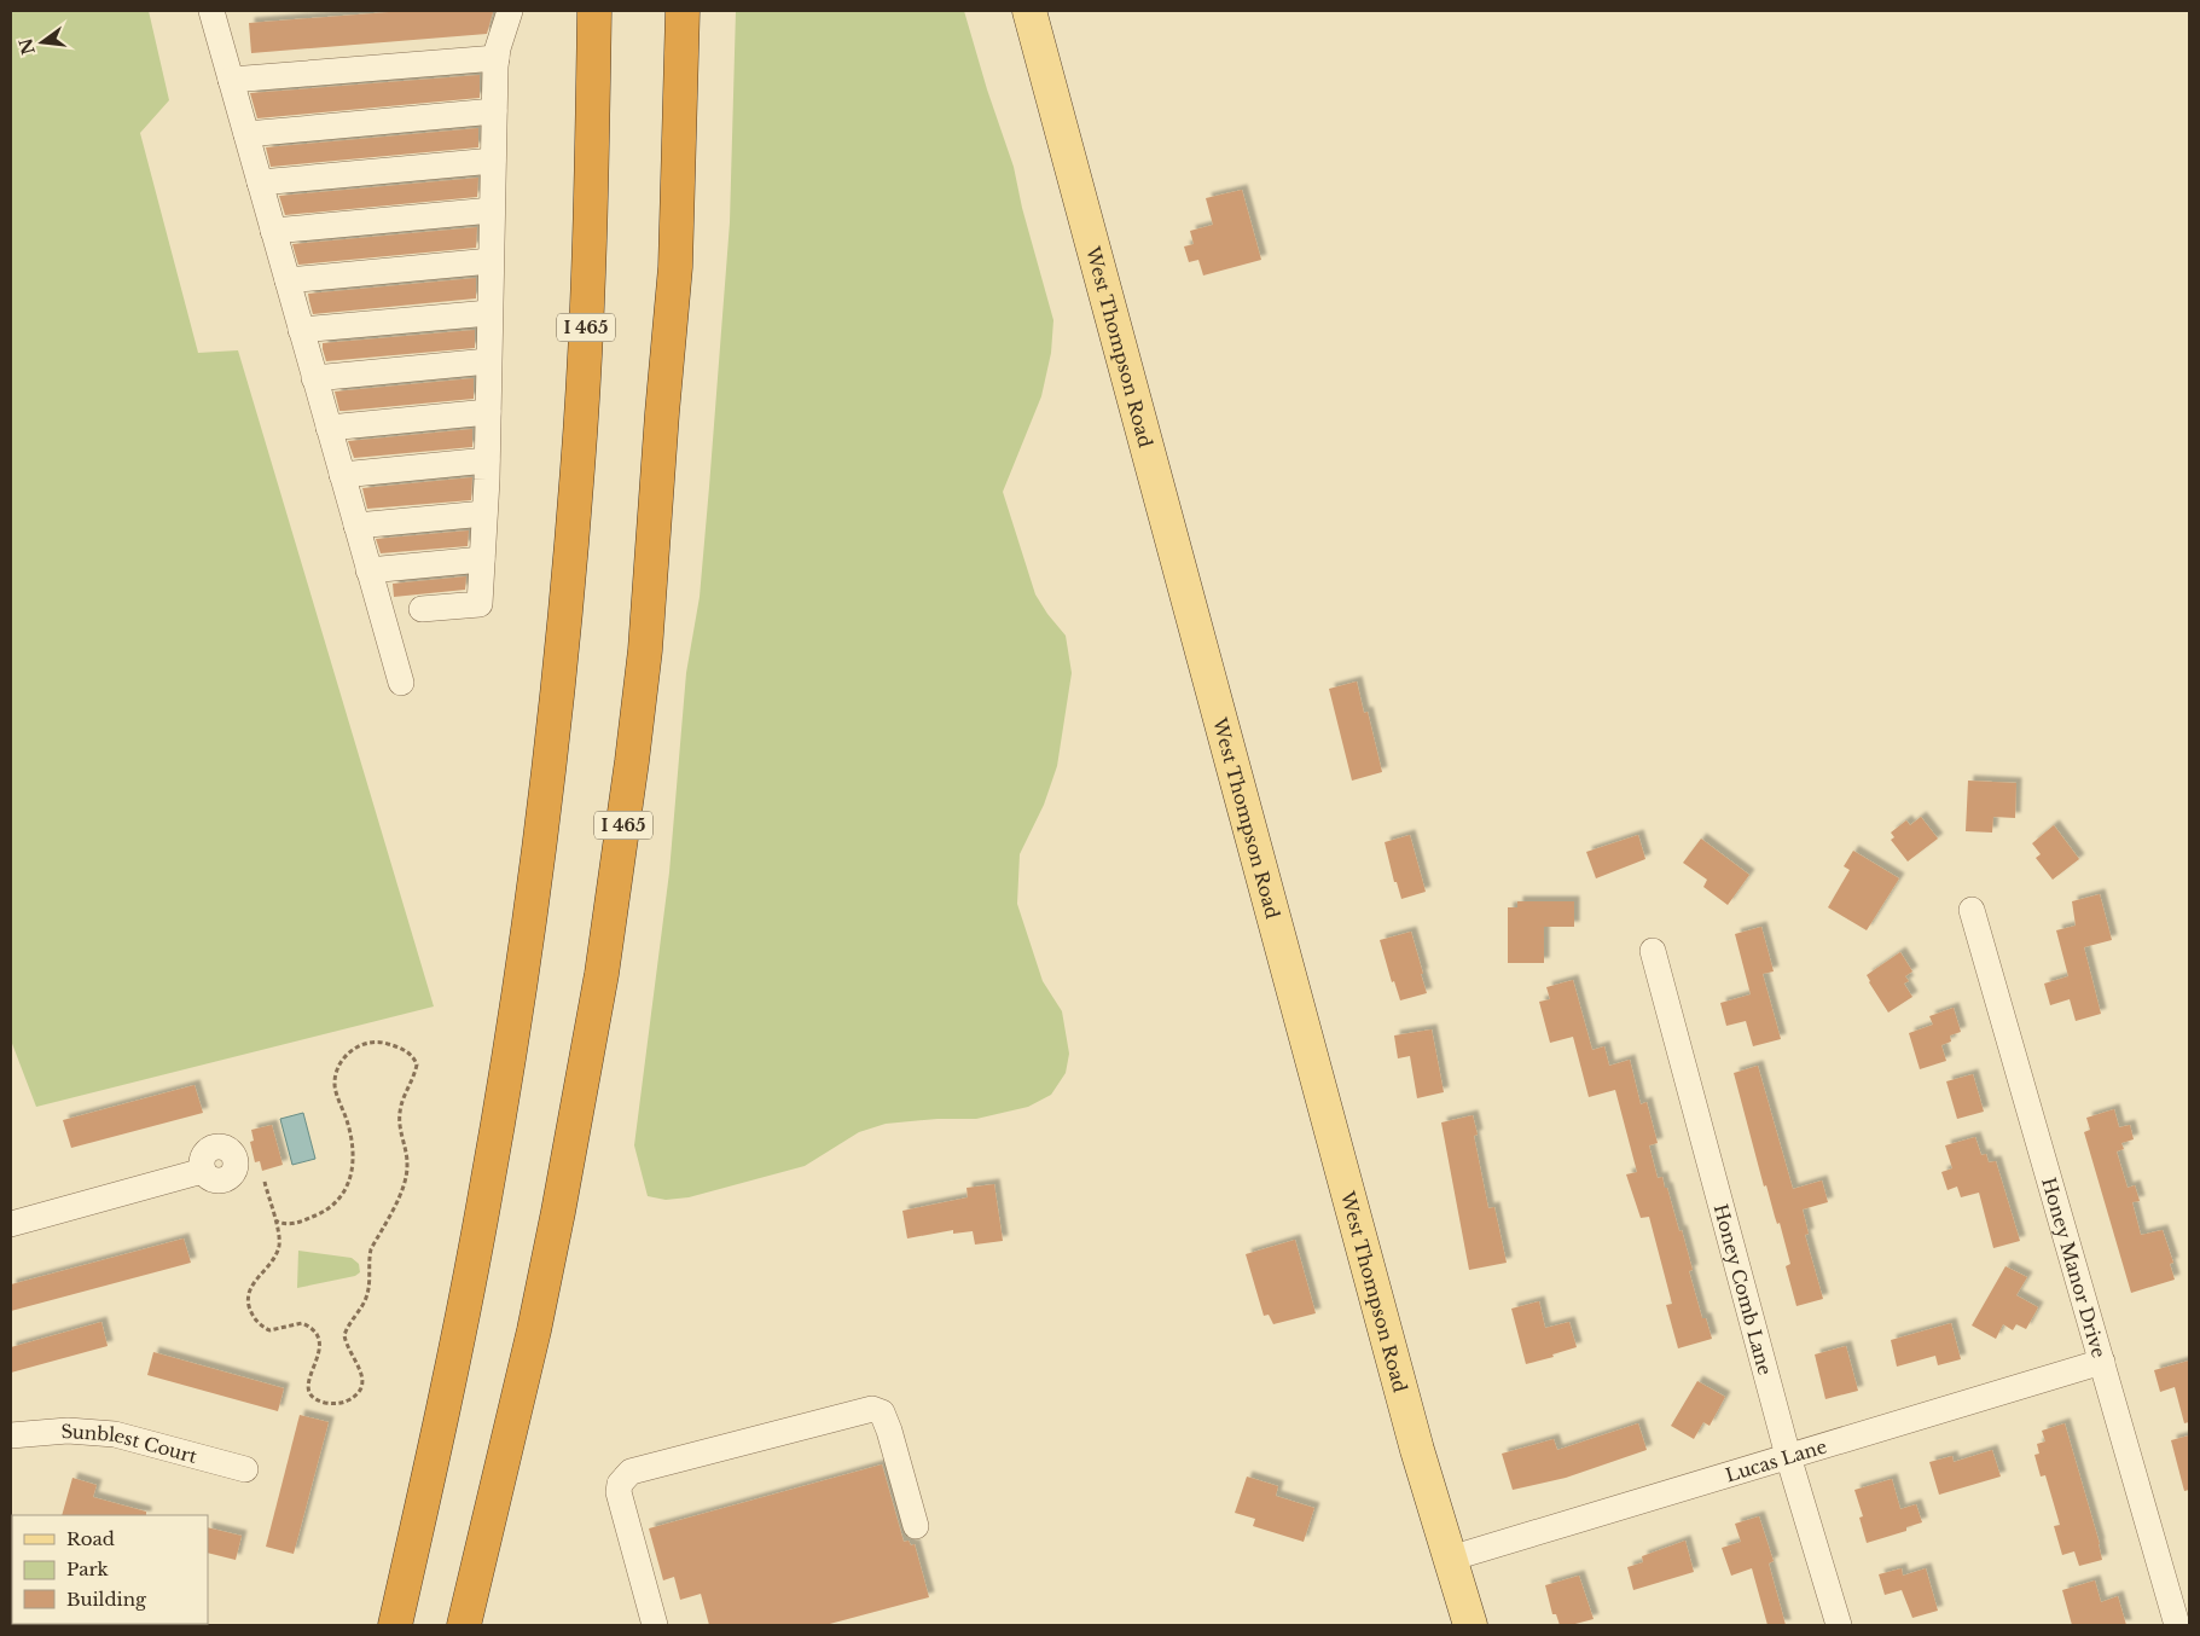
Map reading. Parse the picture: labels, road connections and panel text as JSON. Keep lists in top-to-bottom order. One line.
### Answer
{"streets":{"highway":["I 465"],"main road":["West Thompson Road"],"street":["Honey Manor Drive","Honey Comb Lane","Sunblest Court","Lucas Lane"]},"crossings":[["West Thompson Road","Lucas Lane"],["Honey Manor Drive","Lucas Lane"],["Honey Comb Lane","Lucas Lane"]],"legend":["Road","Park","Building"],"north":"left"}
